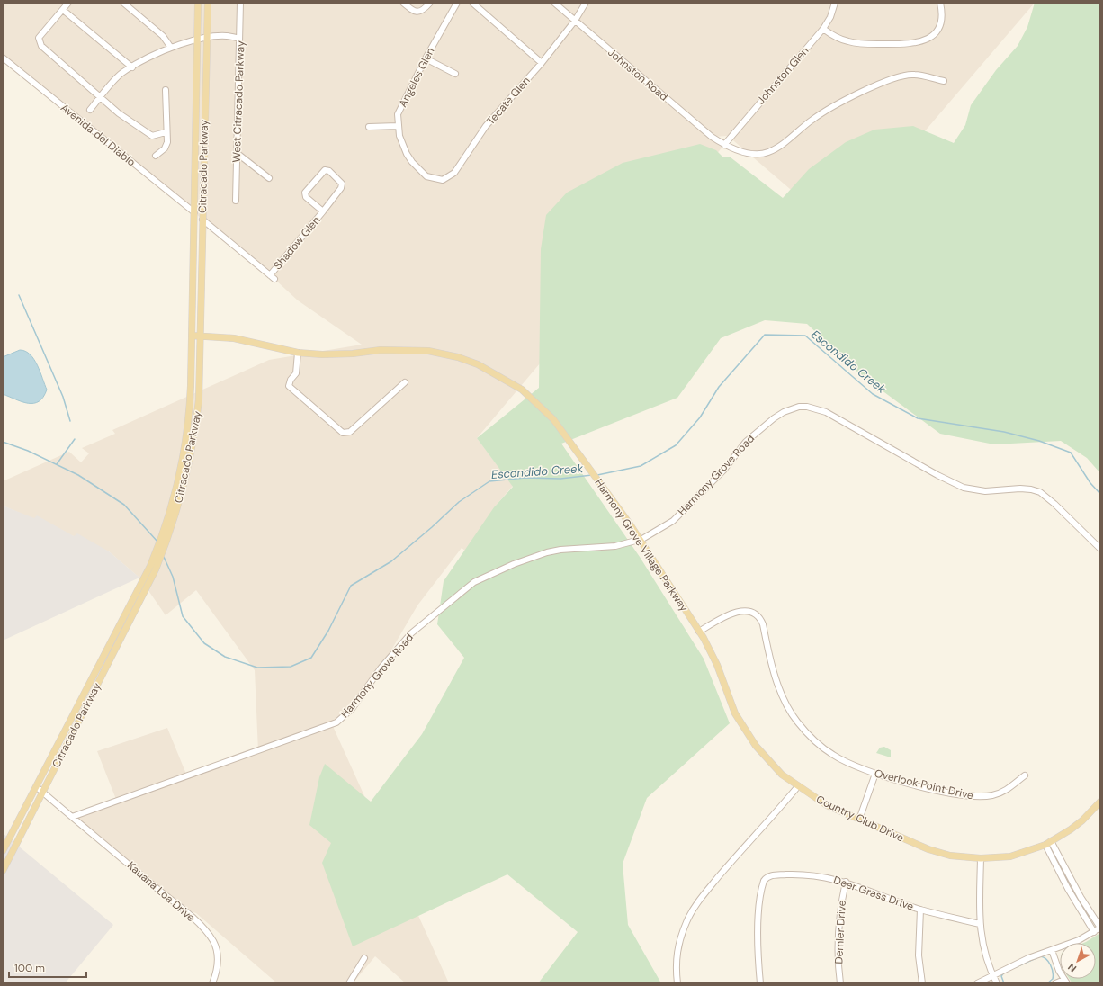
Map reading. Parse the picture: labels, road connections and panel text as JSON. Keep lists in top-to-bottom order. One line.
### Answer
{"streets":{"main road":["Citracado Parkway","Harmony Grove Village Parkway","Country Club Drive"],"street":["Johnston Road","Johnston Glen","Angeles Glen","Tecate Glen","West Citracado Parkway","Avenida del Diablo","Shadow Glen","Harmony Grove Road","Overlook Point Drive","Kauana Loa Drive","Deer Grass Drive","Demler Drive"]},"crossings":[["Johnston Road","Johnston Glen"],["Johnston Road","Tecate Glen"],["Angeles Glen","Tecate Glen"],["Avenida del Diablo","Citracado Parkway"],["Citracado Parkway","Harmony Grove Village Parkway"],["Harmony Grove Road","Harmony Grove Village Parkway"],["Harmony Grove Road","Kauana Loa Drive"],["Harmony Grove Village Parkway","Overlook Point Drive"],["Harmony Grove Village Parkway","Country Club Drive"],["Deer Grass Drive","Demler Drive"]],"water":["Escondido Creek"],"scale_bar":"100 m","north":"bottom left"}
